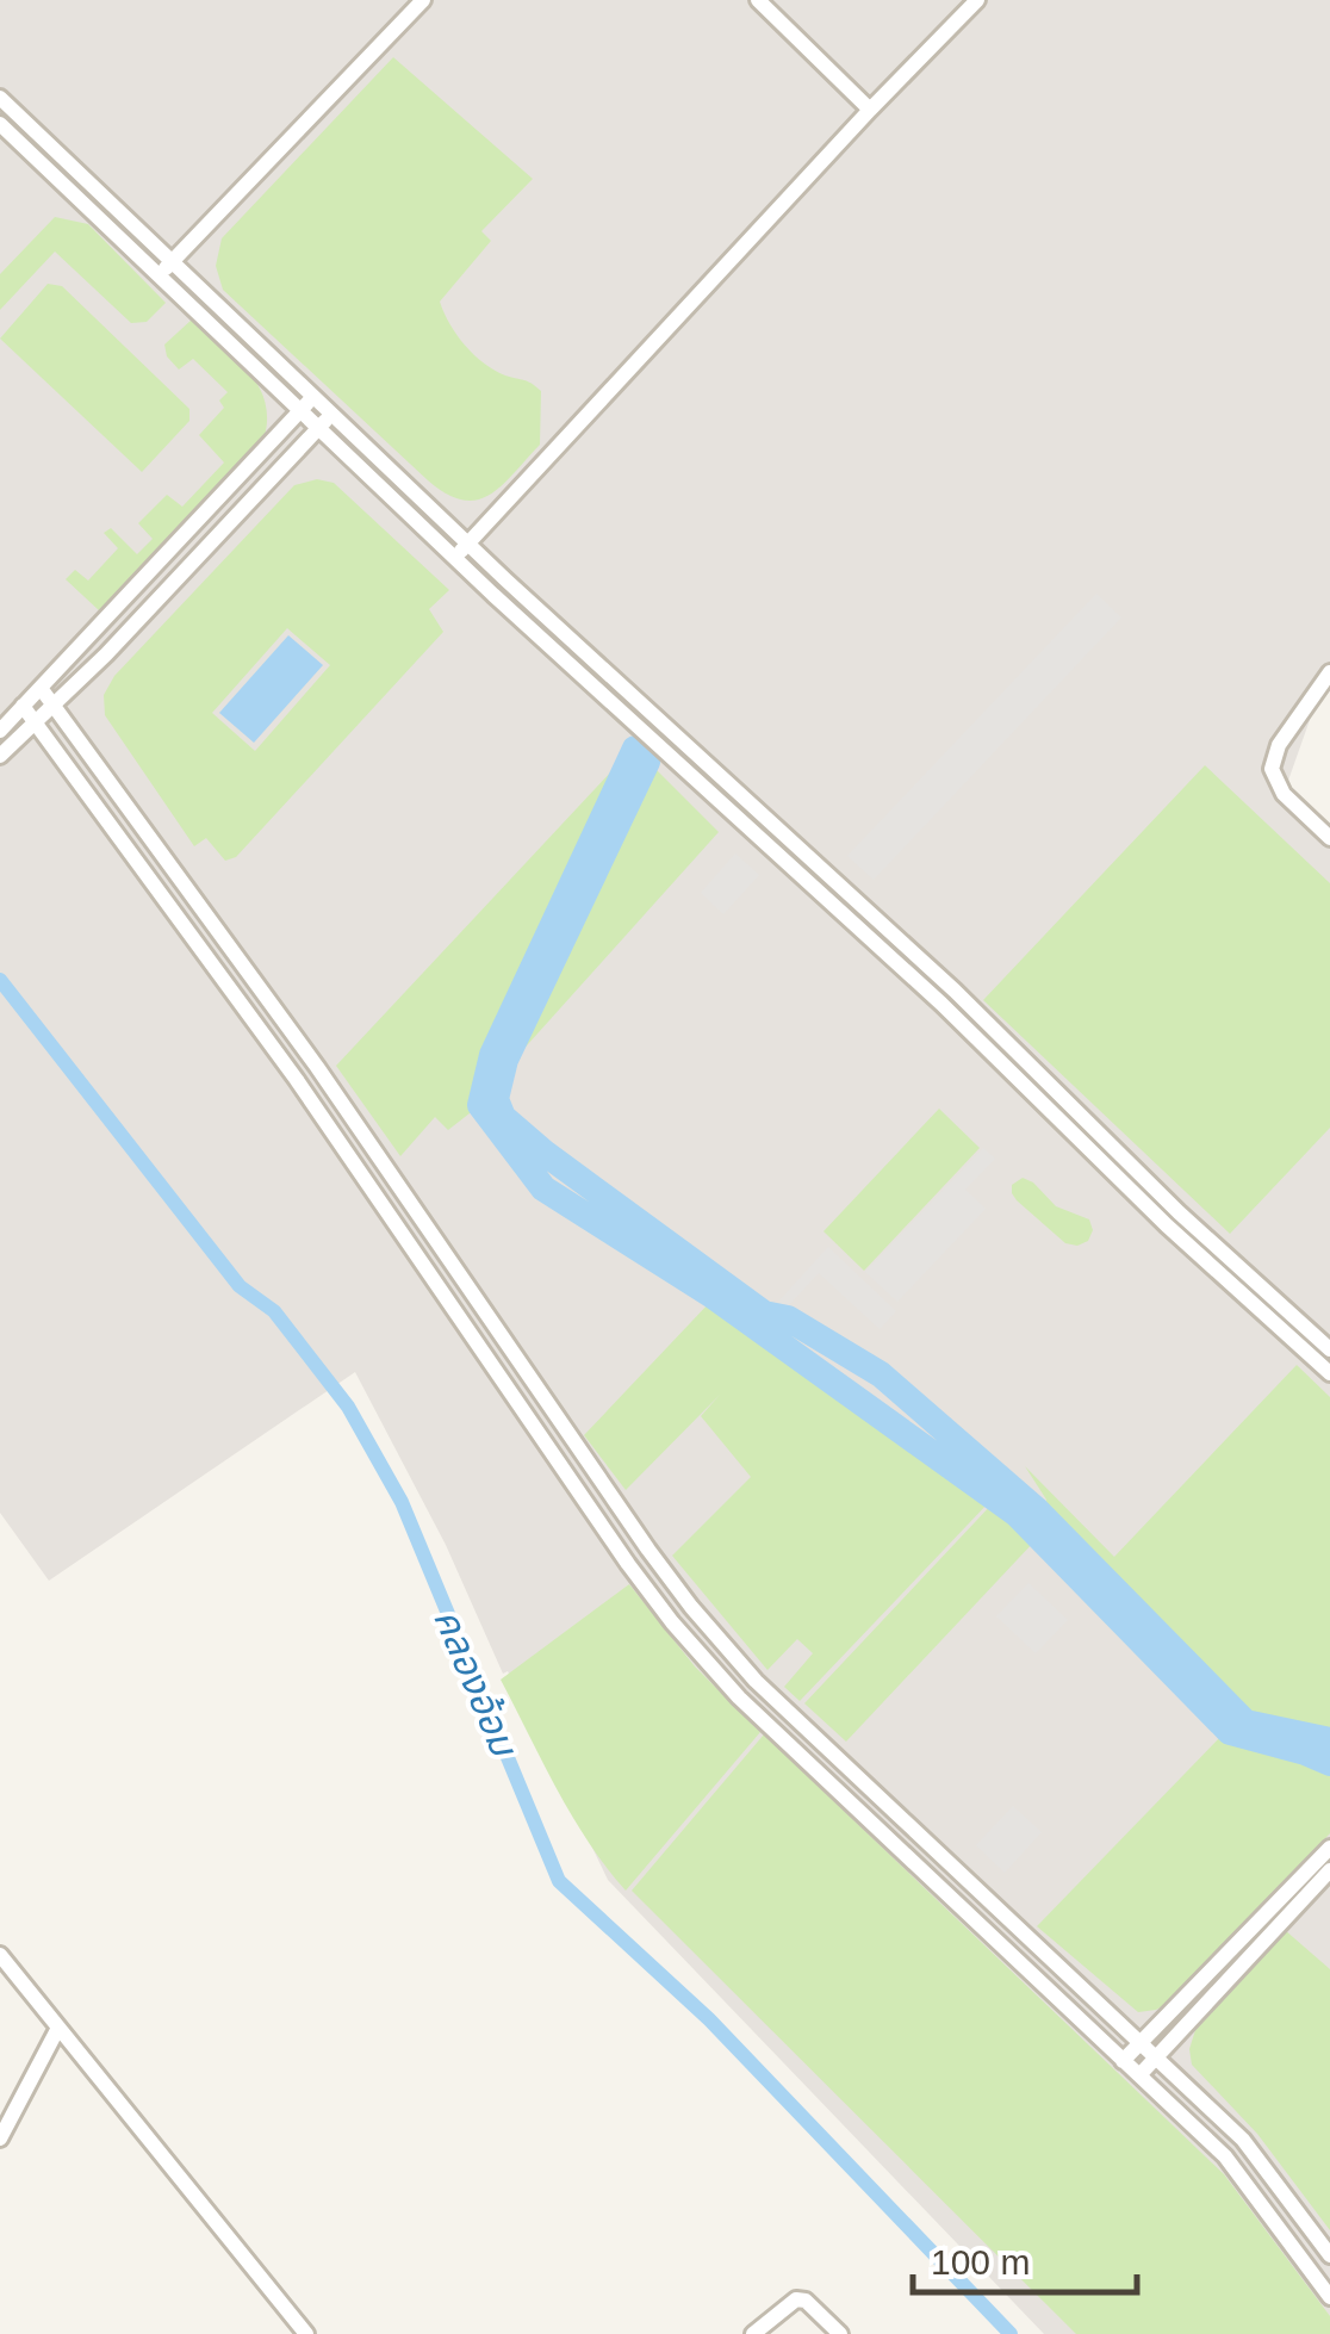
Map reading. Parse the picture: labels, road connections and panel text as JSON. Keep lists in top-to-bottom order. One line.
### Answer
{"water":["คลองอ้อม"],"scale_bar":"100 m"}
